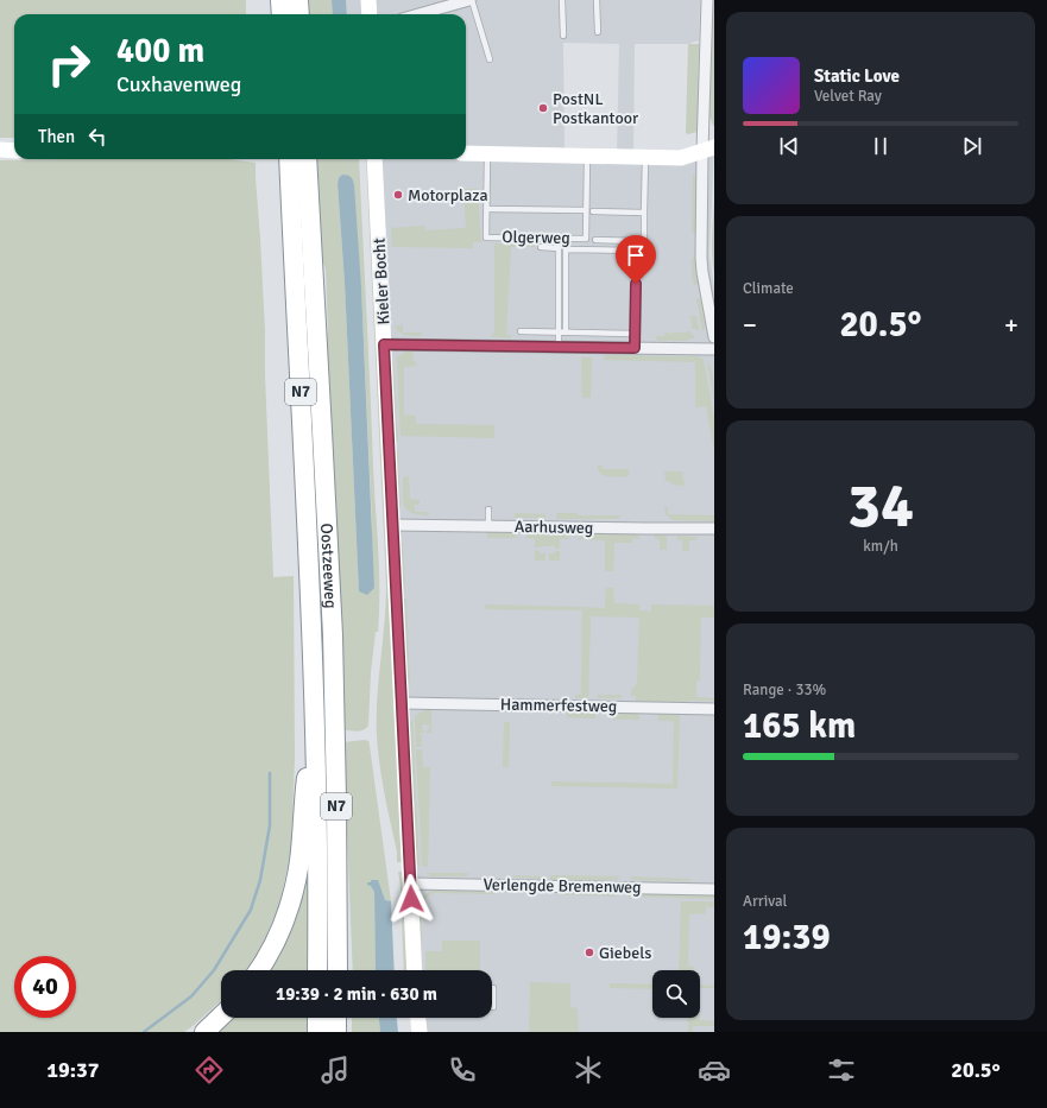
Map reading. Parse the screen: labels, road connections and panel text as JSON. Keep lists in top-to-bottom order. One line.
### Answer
{"streets":{"highway":["N7","Oostzeeweg"],"street":["Kieler Bocht","Aarhusweg","Hammerfestweg","Verlengde Bremenweg"],"lane":["Olgerweg"]},"crossings":[["Kieler Bocht","Aarhusweg"],["Kieler Bocht","Hammerfestweg"],["Kieler Bocht","Verlengde Bremenweg"],["N7","Oostzeeweg"]],"places":["PostNL Postkantoor","Motorplaza","Giebels"],"page":{"turn":["400 m","Cuxhavenweg"],"song":["Static Love","Velvet Ray"],"then":"Then","tile":["Climate",["34","km/h"],["Range · 33%","165 km"],["Arrival","19:39"]],"heat":["−","20.5°","+"],"limit":"40","trip":"19:39 · 2 min · 630 m","tabs":["19:37","20.5°"]}}
